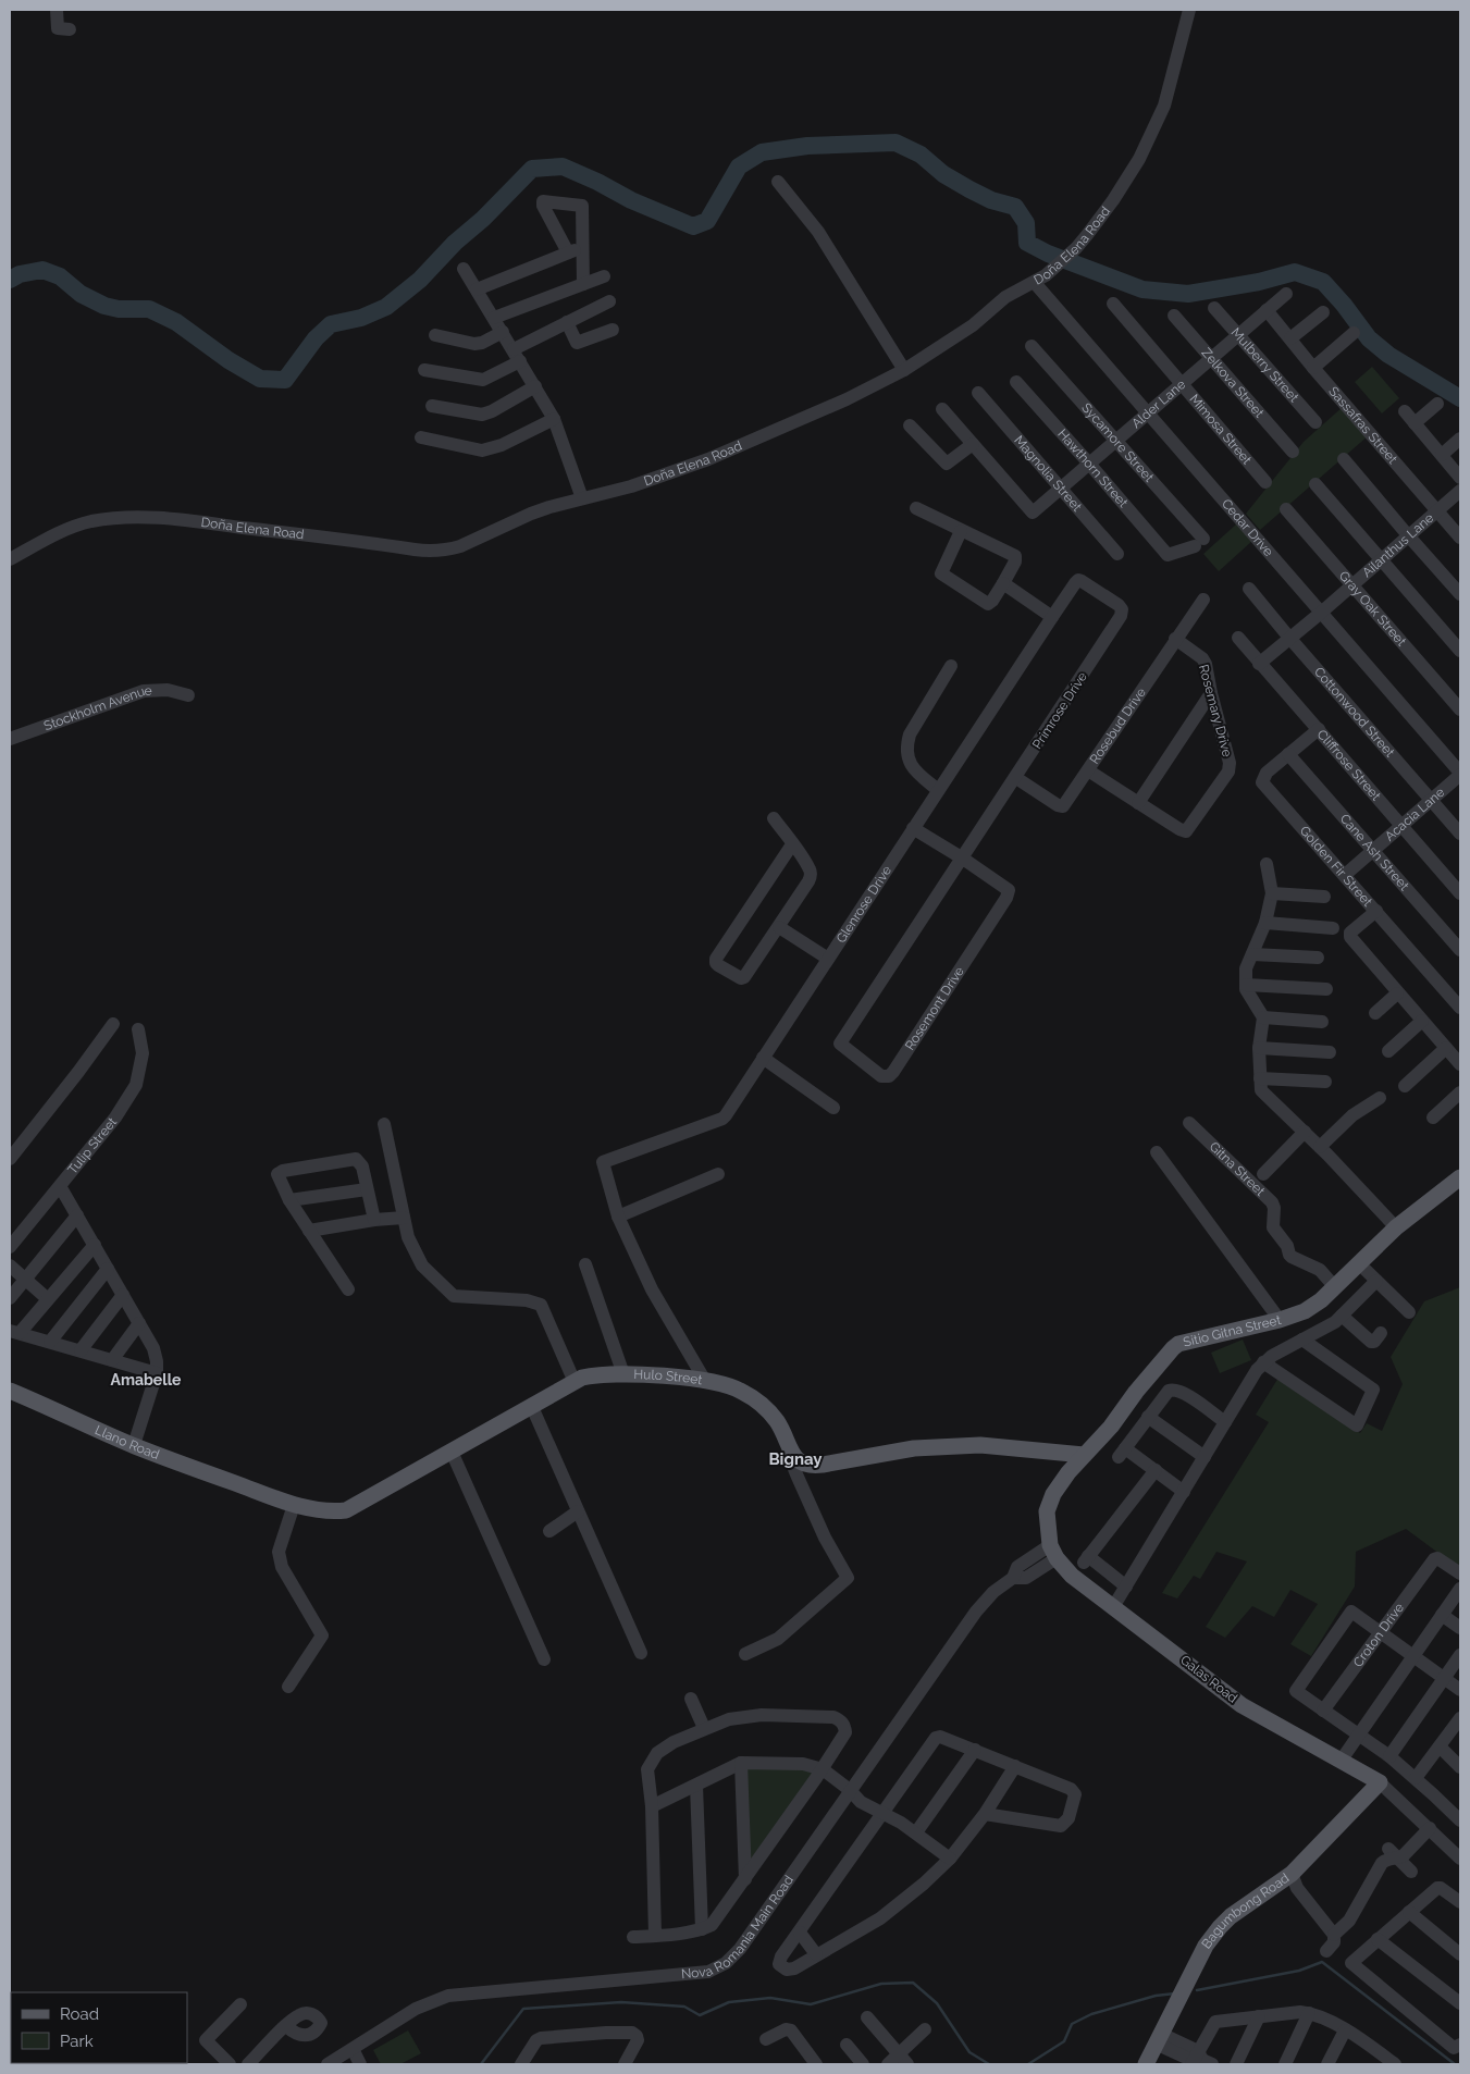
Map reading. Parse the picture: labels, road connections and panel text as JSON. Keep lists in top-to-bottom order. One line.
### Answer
{"streets":{"main road":["Sitio Gitna Street","Hulo Street","Llano Road","Galas Road","Bagumbong Road"],"street":["Doña Elena Road","Mulberry Street","Zelkova Street","Alder Lane","Sassafras Street","Mimosa Street","Sycamore Street","Hawthorn Street","Magnolia Street","Cedar Drive","Ailanthus Lane","Gray Oak Street","Stockholm Avenue","Primrose Drive","Rosemary Drive","Cottonwood Street","Rosebud Drive","Cliffrose Street","Acacia Lane","Cane Ash Street","Golden Fir Street","Glenrose Drive","Rosemont Drive","Tulip Street","Gitna Street","Croton Drive","Nova Romania Main Road"]},"crossings":[["Doña Elena Road","Cedar Drive"],["Mulberry Street","Alder Lane"],["Zelkova Street","Alder Lane"],["Alder Lane","Sassafras Street"],["Alder Lane","Mimosa Street"],["Alder Lane","Sycamore Street"],["Alder Lane","Hawthorn Street"],["Alder Lane","Magnolia Street"],["Alder Lane","Cedar Drive"],["Sassafras Street","Ailanthus Lane"],["Sycamore Street","Hawthorn Street"],["Cedar Drive","Ailanthus Lane"],["Cedar Drive","Acacia Lane"],["Ailanthus Lane","Gray Oak Street"],["Ailanthus Lane","Cottonwood Street"],["Ailanthus Lane","Cliffrose Street"],["Primrose Drive","Rosebud Drive"],["Primrose Drive","Glenrose Drive"],["Primrose Drive","Rosemont Drive"],["Rosemary Drive","Rosebud Drive"],["Cottonwood Street","Acacia Lane"],["Cliffrose Street","Acacia Lane"],["Cliffrose Street","Golden Fir Street"],["Acacia Lane","Cane Ash Street"],["Acacia Lane","Golden Fir Street"],["Cane Ash Street","Golden Fir Street"],["Gitna Street","Sitio Gitna Street"],["Hulo Street","Llano Road"],["Galas Road","Bagumbong Road"],["Galas Road","Nova Romania Main Road"]],"districts":["Amabelle","Bignay"],"legend":["Road","Park"]}
